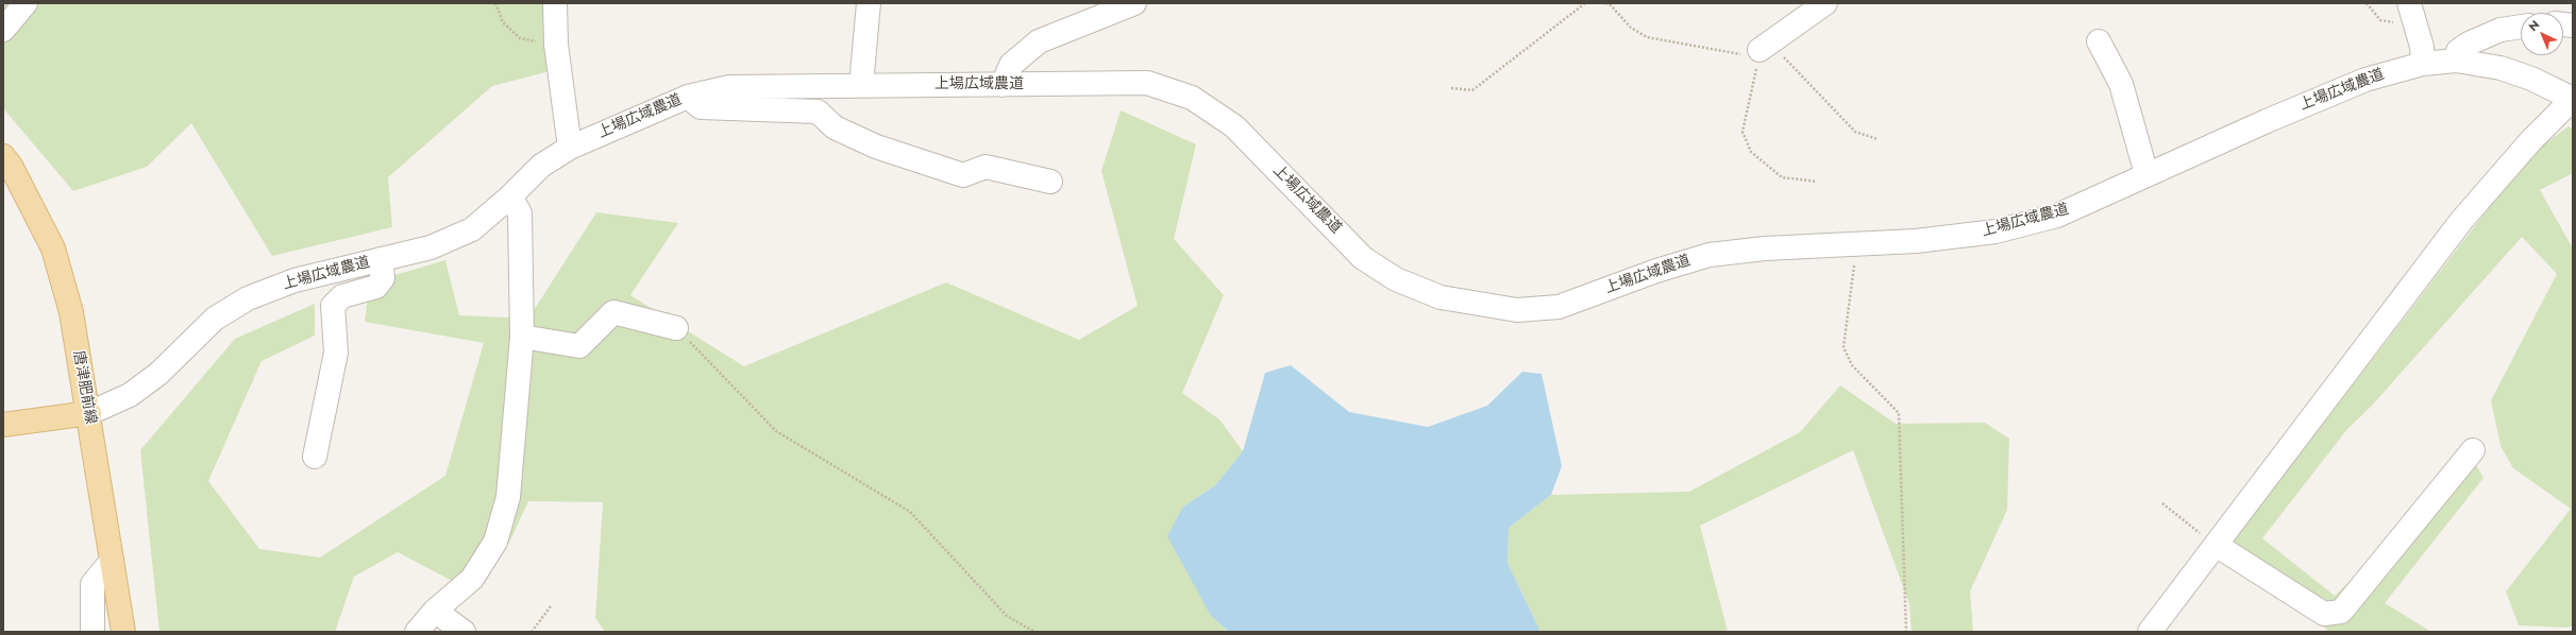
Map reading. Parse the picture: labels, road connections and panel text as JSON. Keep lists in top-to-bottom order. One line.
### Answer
{"streets":{"main road":["唐津肥前線"],"street":["上場広域農道"]},"crossings":[["上場広域農道","唐津肥前線"]],"north":"top left"}
